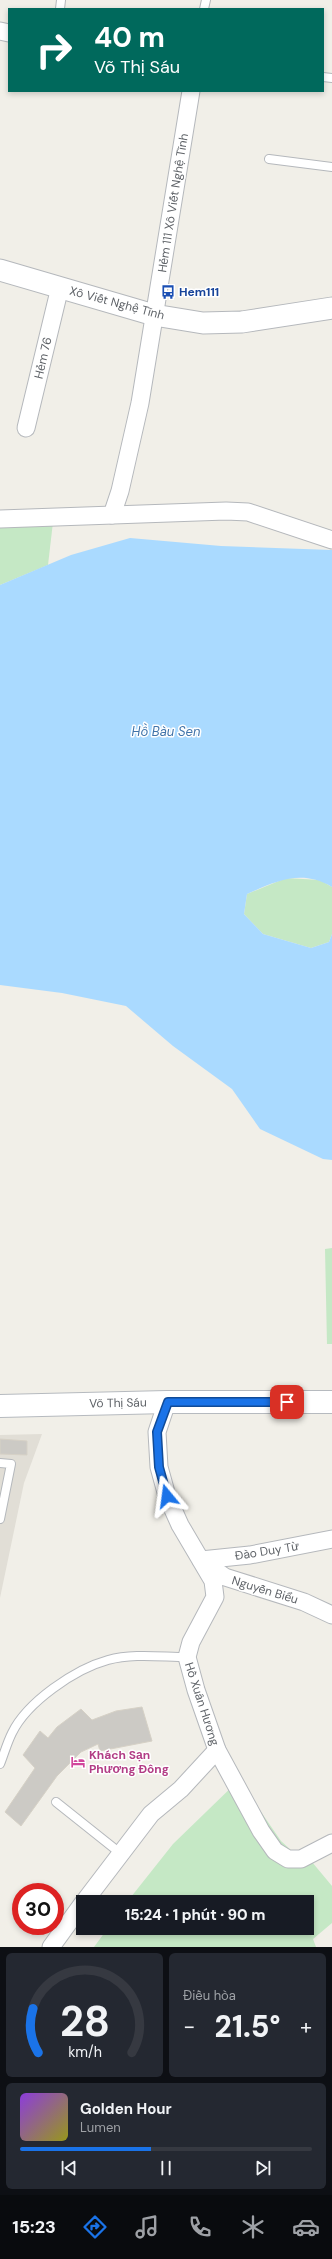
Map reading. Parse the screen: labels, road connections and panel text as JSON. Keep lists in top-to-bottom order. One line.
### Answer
{"streets":{"main road":["Võ Thị Sáu"],"street":["Hẻm 111 Xô Viết Nghệ Tĩnh","Xô Viết Nghệ Tĩnh","Hẻm 76","Đào Duy Từ","Nguyễn Biểu","Hồ Xuân Hương"]},"crossings":[["Hẻm 111 Xô Viết Nghệ Tĩnh","Xô Viết Nghệ Tĩnh"],["Xô Viết Nghệ Tĩnh","Hẻm 76"],["Võ Thị Sáu","Hồ Xuân Hương"],["Đào Duy Từ","Nguyễn Biểu"],["Đào Duy Từ","Hồ Xuân Hương"],["Nguyễn Biểu","Hồ Xuân Hương"]],"water":["Hồ Bàu Sen"],"places":{"bus stop":["Hem111"],"hotel":["Khách Sạn Phương Đông"]},"page":{"turn":["40 m","Võ Thị Sáu"],"limit":"30","trip":"15:24 · 1 phút · 90 m","tile":"Điều hòa","heat":["−","21.5°","+"],"song":["Golden Hour","Lumen"],"tabs":"15:23","gauge":["28","km/h"]}}
